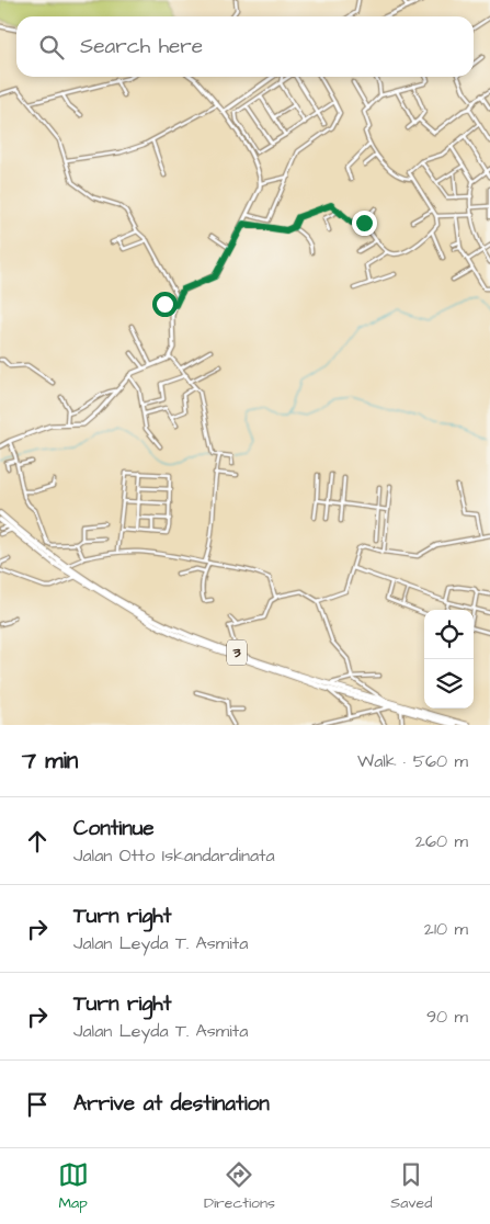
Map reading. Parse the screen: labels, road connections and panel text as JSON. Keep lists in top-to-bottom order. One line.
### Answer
{"streets":{"main road":["3"]},"page":{"search":"Search here","heading":["7 min","Walk · 560 m"],"list":[["Continue","Jalan Otto Iskandardinata","260 m"],["Turn right","Jalan Leyda T. Asmita","210 m"],["Turn right","Jalan Leyda T. Asmita","90 m"],"Arrive at destination"],"nav":["Map","Directions","Saved"]}}
